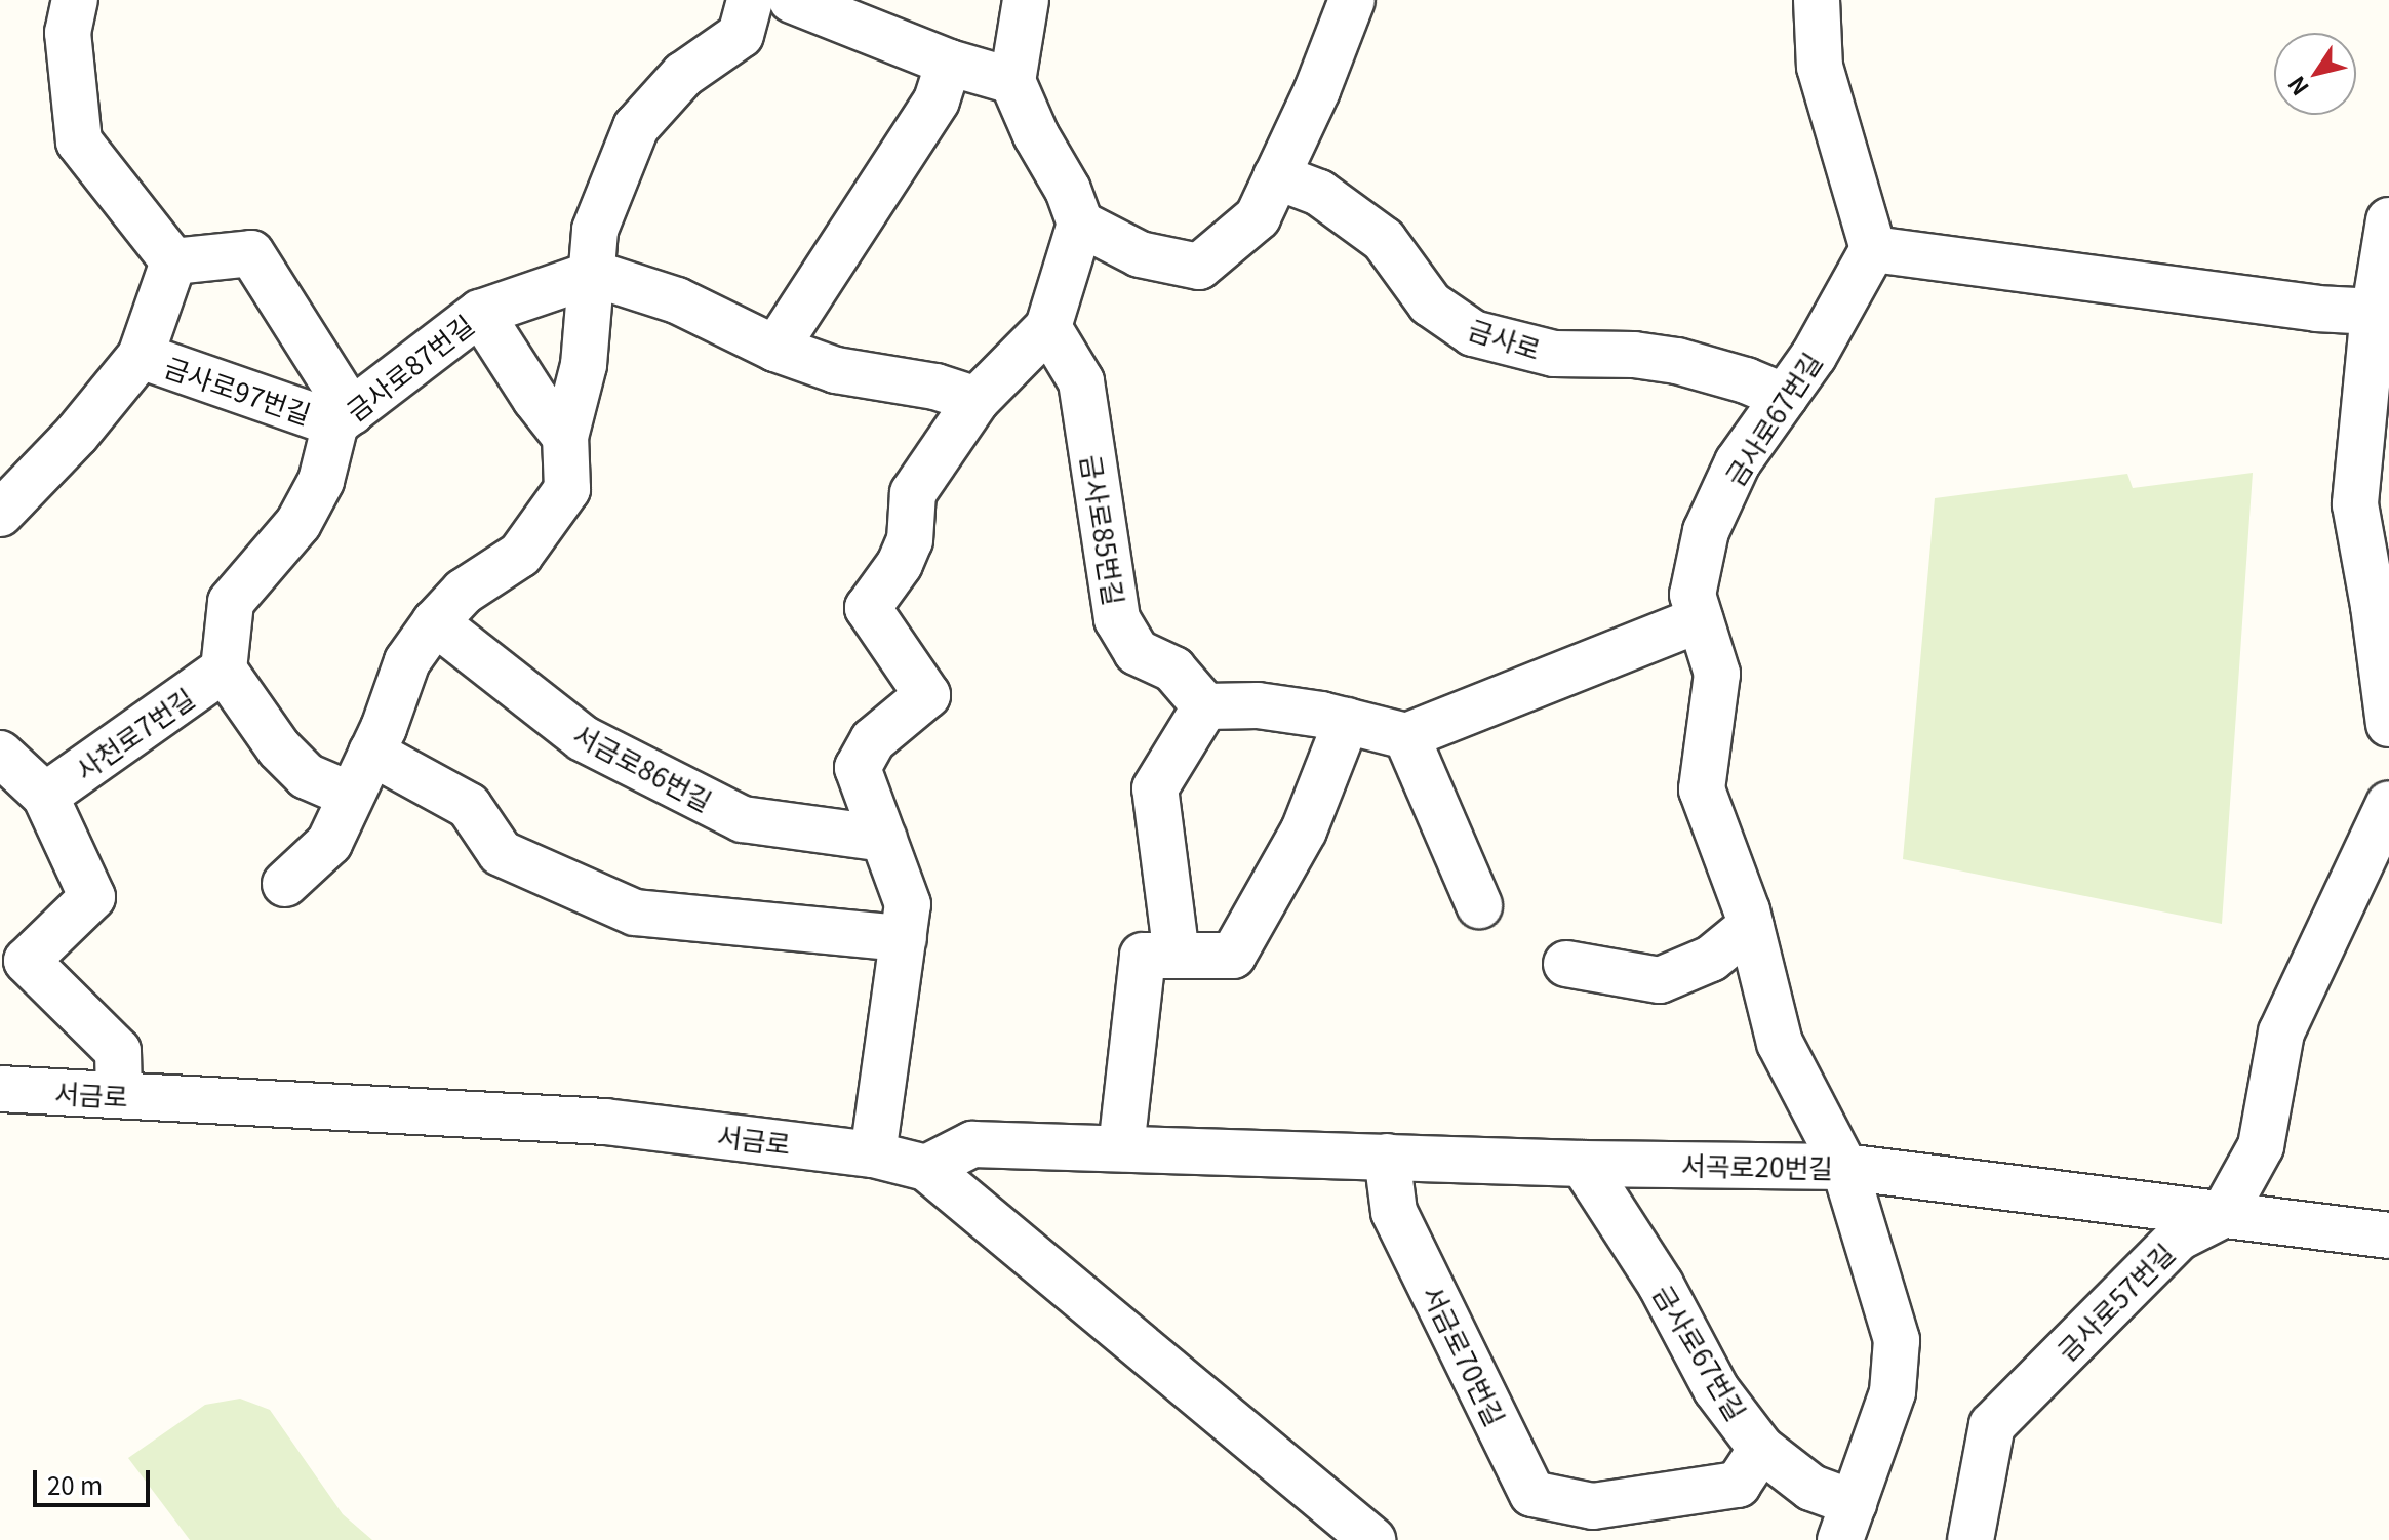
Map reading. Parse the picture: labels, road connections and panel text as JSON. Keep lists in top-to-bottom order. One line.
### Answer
{"streets":{"street":["금사로","금사로87번길","금사로97번길","금사로67번길","금사로85번길","사천로7번길","서금로86번길","서금로","서곡로20번길","금사로57번길","서금로70번길"]},"crossings":[["금사로","금사로67번길"],["금사로87번길","금사로97번길"],["금사로87번길","사천로7번길"],["금사로67번길","서곡로20번길"],["금사로67번길","서금로70번길"],["서금로","서곡로20번길"],["서곡로20번길","금사로57번길"],["서곡로20번길","서금로70번길"]],"scale_bar":"20 m","north":"bottom left"}
